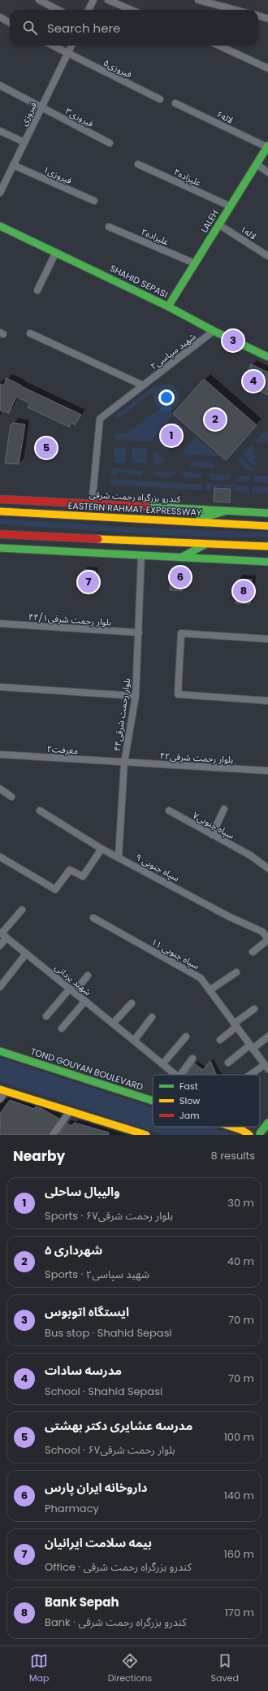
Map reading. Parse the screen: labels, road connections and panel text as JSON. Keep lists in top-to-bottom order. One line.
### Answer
{"streets":{"main road":["LALEH","SHAHID SEPASI","کندرو بزرگراه رحمت شرقی","EASTERN RAHMAT EXPRESSWAY","TOND GOUYAN BOULEVARD"],"street":["فیروزی۵","فیروزی","فیروزی۳","۶لاله","فیروزی۱","علیزاده۴","۱لاله","علیزاده۲","شهید سپاسی۲","بلوار رحمت شرقی۴۴/۱","۴۴بلوار رحمت شرقی","معرفت۲","بلوار رحمت شرقی۴۲","سپاه جنوبی۷","۹ سپاه جنوبی","۱۱ سپاه جنوبی","شهید یزدانی"]},"crossings":[["فیروزی۵","فیروزی"],["فیروزی","فیروزی۳"],["فیروزی","فیروزی۱"],["۶لاله","LALEH"],["علیزاده۴","LALEH"],["LALEH","۱لاله"],["LALEH","علیزاده۲"],["LALEH","SHAHID SEPASI"],["SHAHID SEPASI","شهید سپاسی۲"],["شهید سپاسی۲","کندرو بزرگراه رحمت شرقی"],["بلوار رحمت شرقی۴۴/۱","۴۴بلوار رحمت شرقی"],["۴۴بلوار رحمت شرقی","معرفت۲"],["۴۴بلوار رحمت شرقی","بلوار رحمت شرقی۴۲"],["۴۴بلوار رحمت شرقی","۹ سپاه جنوبی"],["معرفت۲","بلوار رحمت شرقی۴۲"],["شهید یزدانی","TOND GOUYAN BOULEVARD"]],"legend":["Fast","Slow","Jam"],"page":{"search":"Search here","pins":["3","4","2","1","5","6","7","8"],"heading":["Nearby","8 results"],"list":[{"mark":"1","name":"والیبال ساحلی","note":"Sports · بلوار رحمت شرقی۶۷","value":"30 m"},{"mark":"2","name":"شهرداری ۵","note":"Sports · شهید سپاسی۲","value":"40 m"},{"mark":"3","name":"ایستگاه اتوبوس","note":"Bus stop · Shahid Sepasi","value":"70 m"},{"mark":"4","name":"مدرسه سادات","note":"School · Shahid Sepasi","value":"70 m"},{"mark":"5","name":"مدرسه عشایری دکتر بهشتی","note":"School · بلوار رحمت شرقی۶۷","value":"100 m"},{"mark":"6","name":"داروخانه ایران پارس","note":"Pharmacy","value":"140 m"},{"mark":"7","name":"بیمه سلامت ایرانیان","note":"Office · کندرو بزرگراه رحمت شرقی","value":"160 m"},{"mark":"8","name":"Bank Sepah","note":"Bank · کندرو بزرگراه رحمت شرقی","value":"170 m"}],"nav":["Map","Directions","Saved"]}}
